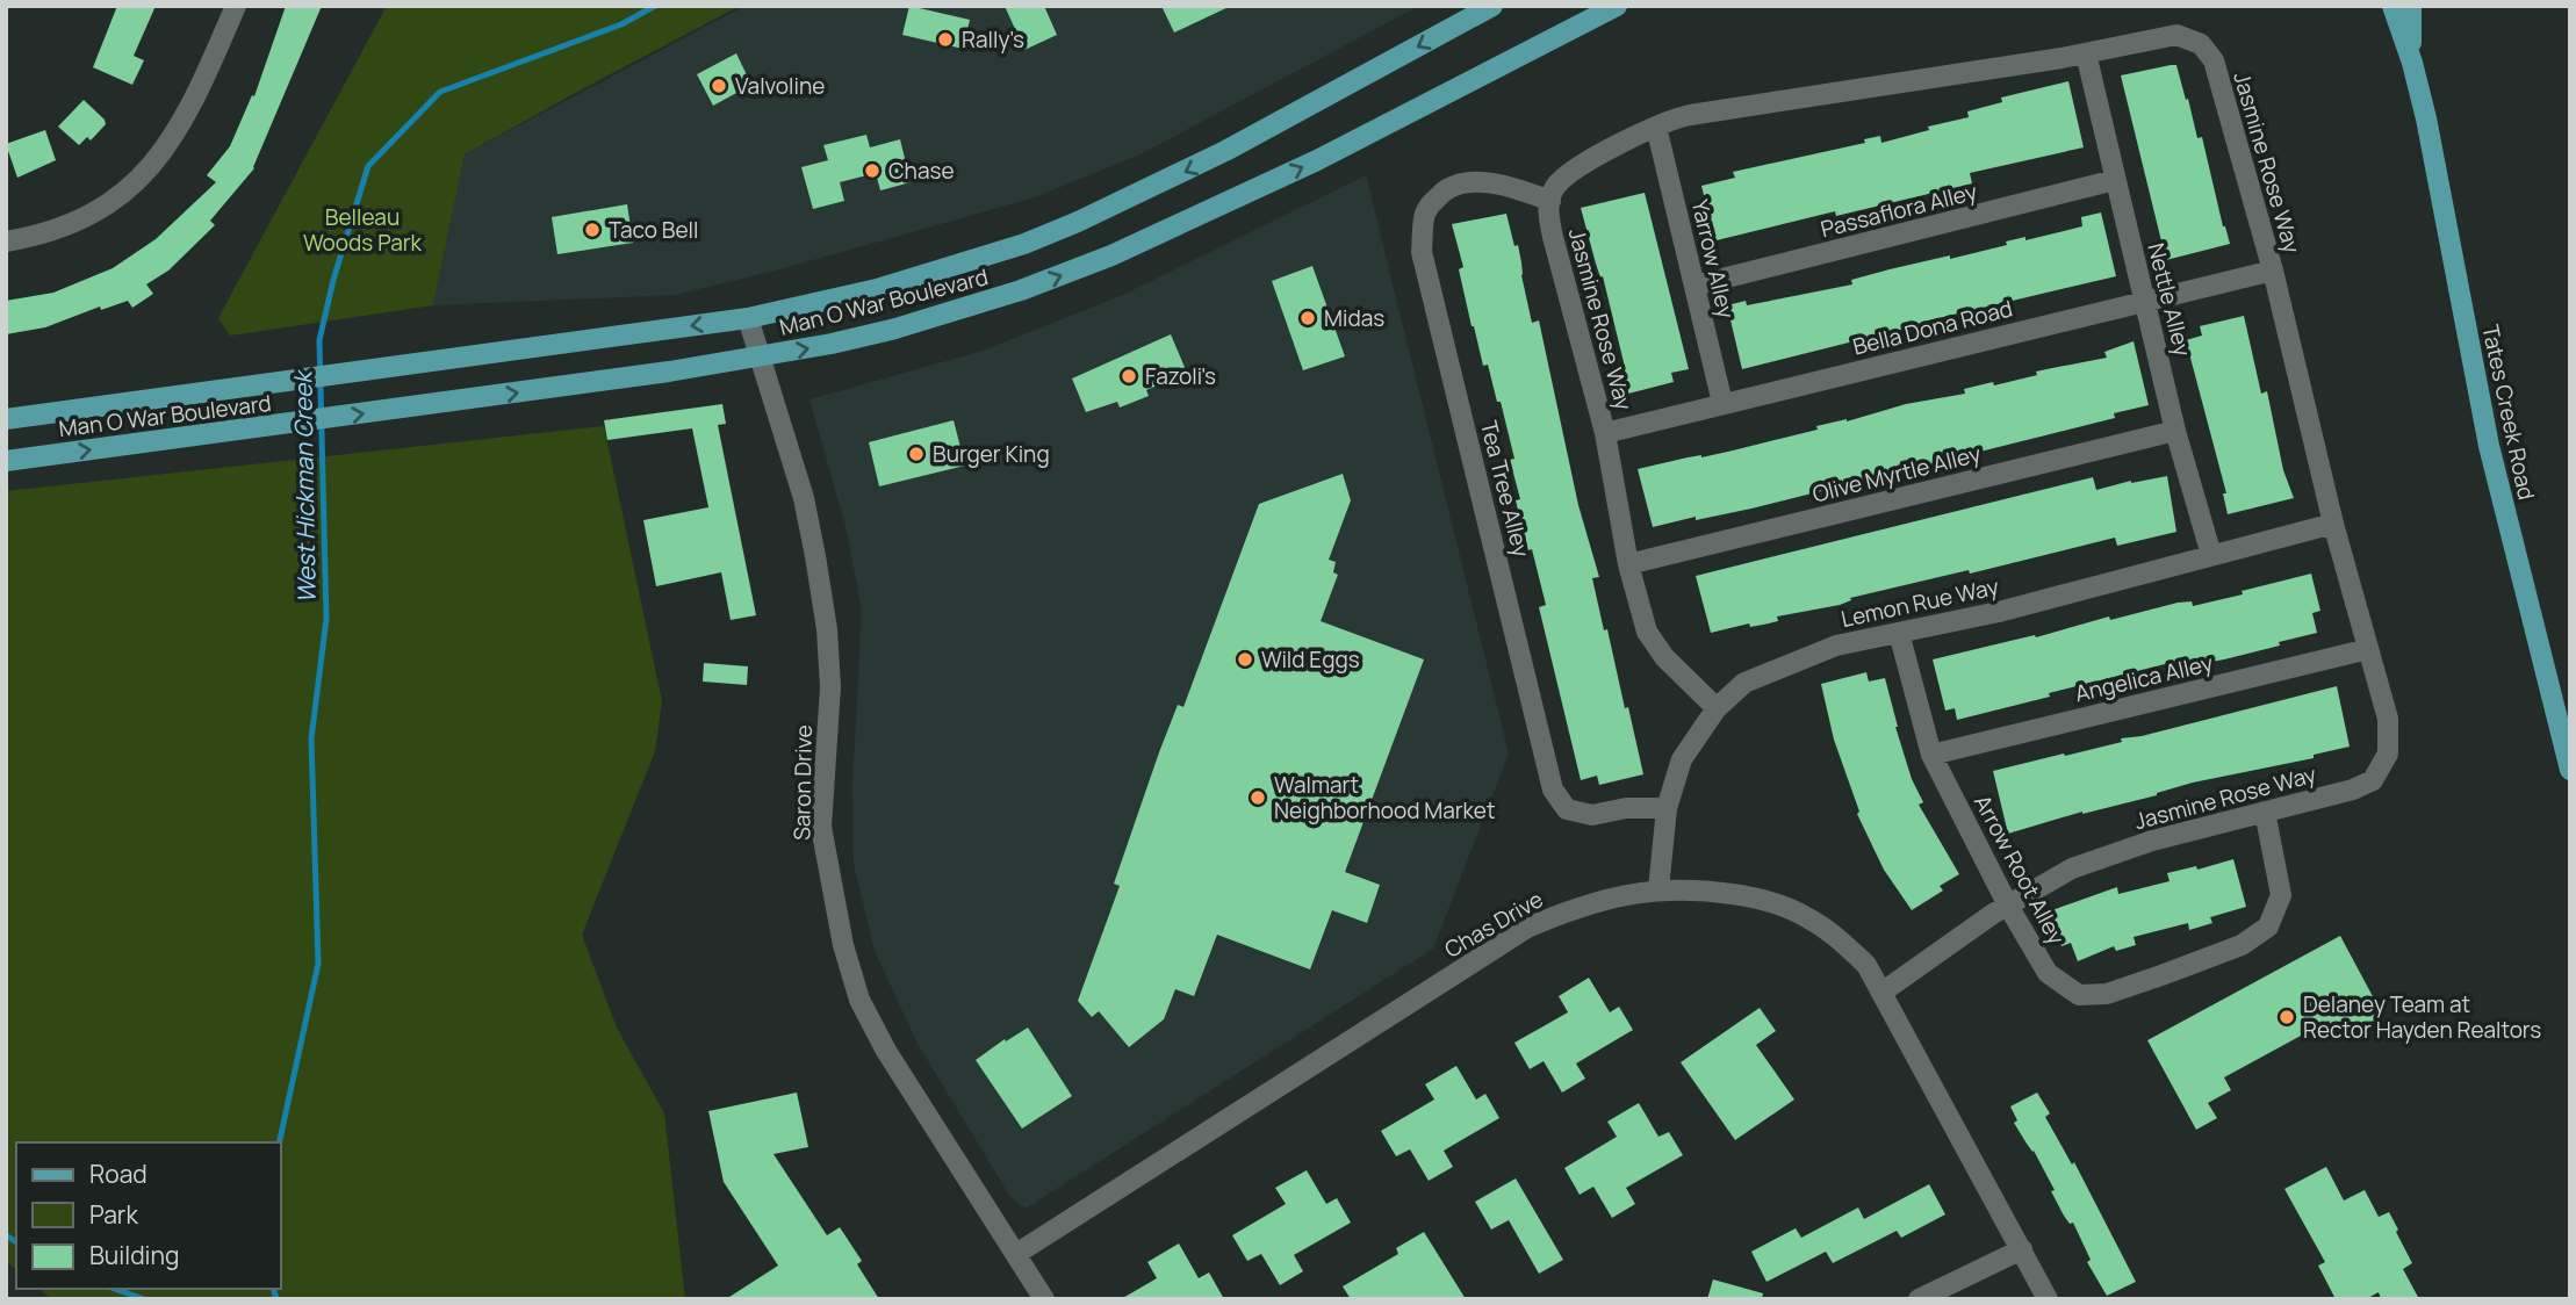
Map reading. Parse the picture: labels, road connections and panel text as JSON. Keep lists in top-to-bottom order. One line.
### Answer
{"streets":{"main road":["Man O War Boulevard","Tates Creek Road"],"street":["Jasmine Rose Way","Passaflora Alley","Yarrow Alley","Nettle Alley","Bella Dona Road","Olive Myrtle Alley","Tea Tree Alley","Lemon Rue Way","Angelica Alley","Saron Drive","Arrow Root Alley","Chas Drive"]},"crossings":[["Jasmine Rose Way","Yarrow Alley"],["Jasmine Rose Way","Nettle Alley"],["Jasmine Rose Way","Bella Dona Road"],["Jasmine Rose Way","Olive Myrtle Alley"],["Jasmine Rose Way","Tea Tree Alley"],["Jasmine Rose Way","Lemon Rue Way"],["Jasmine Rose Way","Angelica Alley"],["Jasmine Rose Way","Arrow Root Alley"],["Jasmine Rose Way","Chas Drive"],["Passaflora Alley","Yarrow Alley"],["Passaflora Alley","Nettle Alley"],["Yarrow Alley","Bella Dona Road"],["Nettle Alley","Bella Dona Road"],["Nettle Alley","Olive Myrtle Alley"],["Nettle Alley","Lemon Rue Way"],["Man O War Boulevard","Saron Drive"],["Tea Tree Alley","Lemon Rue Way"],["Lemon Rue Way","Arrow Root Alley"],["Lemon Rue Way","Chas Drive"],["Angelica Alley","Arrow Root Alley"],["Saron Drive","Chas Drive"]],"water":["West Hickman Creek"],"parks":["Belleau Woods Park"],"places":["Rally's","Valvoline","Chase","Taco Bell","Midas","Fazoli's","Burger King","Wild Eggs","Walmart Neighborhood Market","Delaney Team at Rector Hayden Realtors"],"legend":["Road","Park","Building"]}
